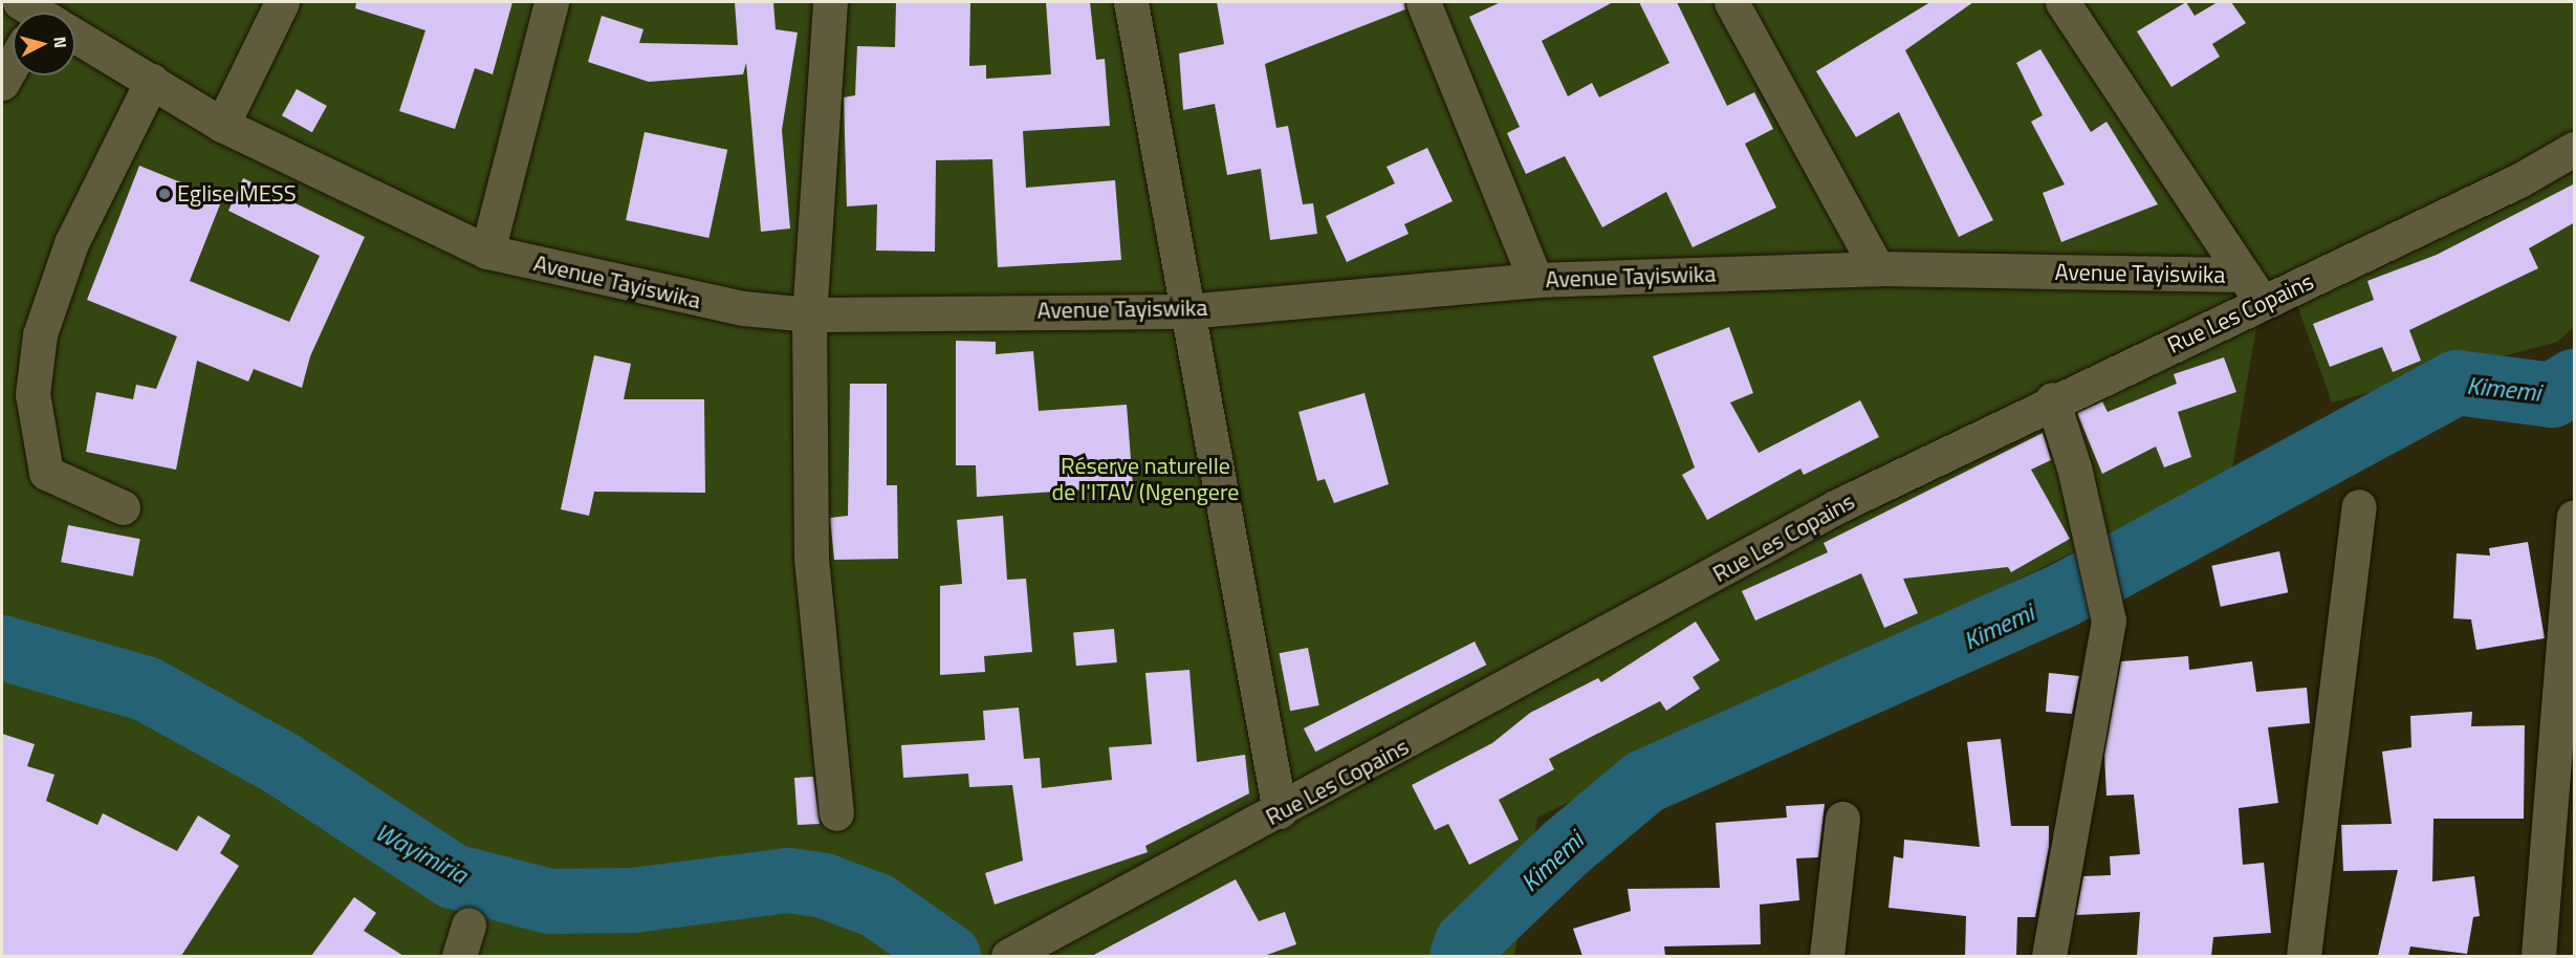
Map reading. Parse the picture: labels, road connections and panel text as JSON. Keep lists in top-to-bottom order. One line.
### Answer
{"streets":{"street":["Avenue Tayiswika","Rue Les Copains"]},"water":["Kimemi","Wayimiria"],"parks":["Réserve naturelle de l'ITAV (Ngengere"],"places":["Eglise MESS"],"north":"right"}
